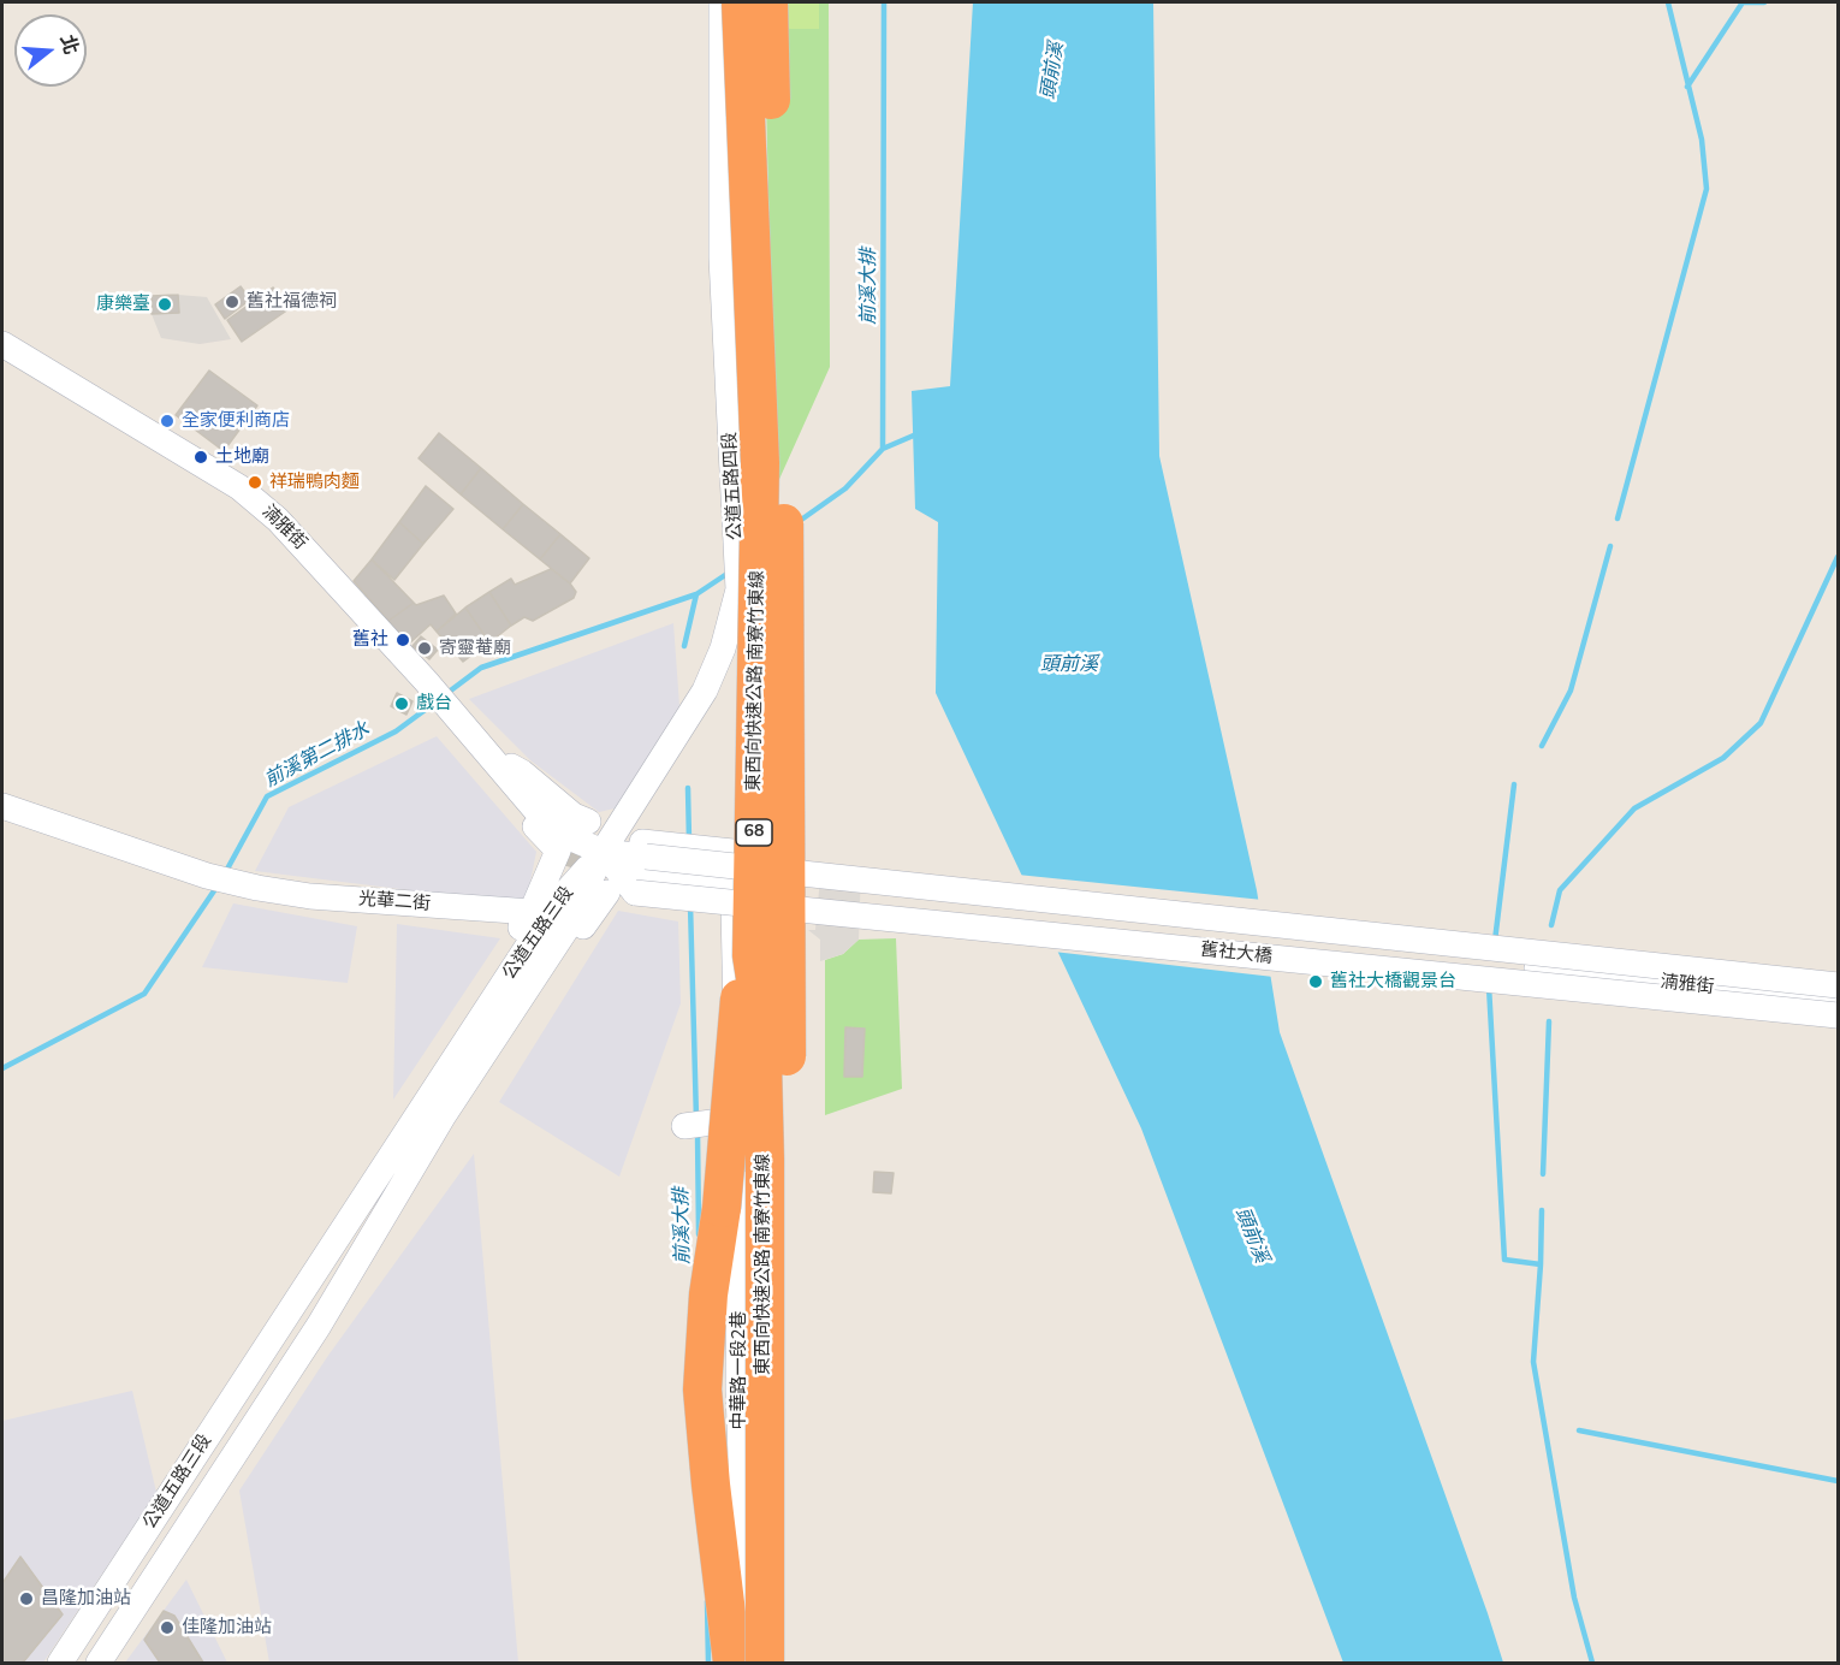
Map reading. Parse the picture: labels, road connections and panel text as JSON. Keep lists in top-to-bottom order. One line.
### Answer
{"streets":{"highway":["東西向快速公路 南寮竹東線","68"],"street":["公道五路四段","湳雅街","光華二街","公道五路三段","舊社大橋","中華路一段2巷"]},"crossings":[["公道五路四段","公道五路三段"],["湳雅街","公道五路三段"],["東西向快速公路 南寮竹東線","中華路一段2巷"],["光華二街","公道五路三段"]],"water":["頭前溪","前溪大排","前溪第二排水"],"places":["舊社福德祠","康樂臺","全家便利商店","土地廟","祥瑞鴨肉麵","舊社","寄靈菴廟","戲台","舊社大橋觀景台","昌隆加油站","佳隆加油站"],"north":"right"}
